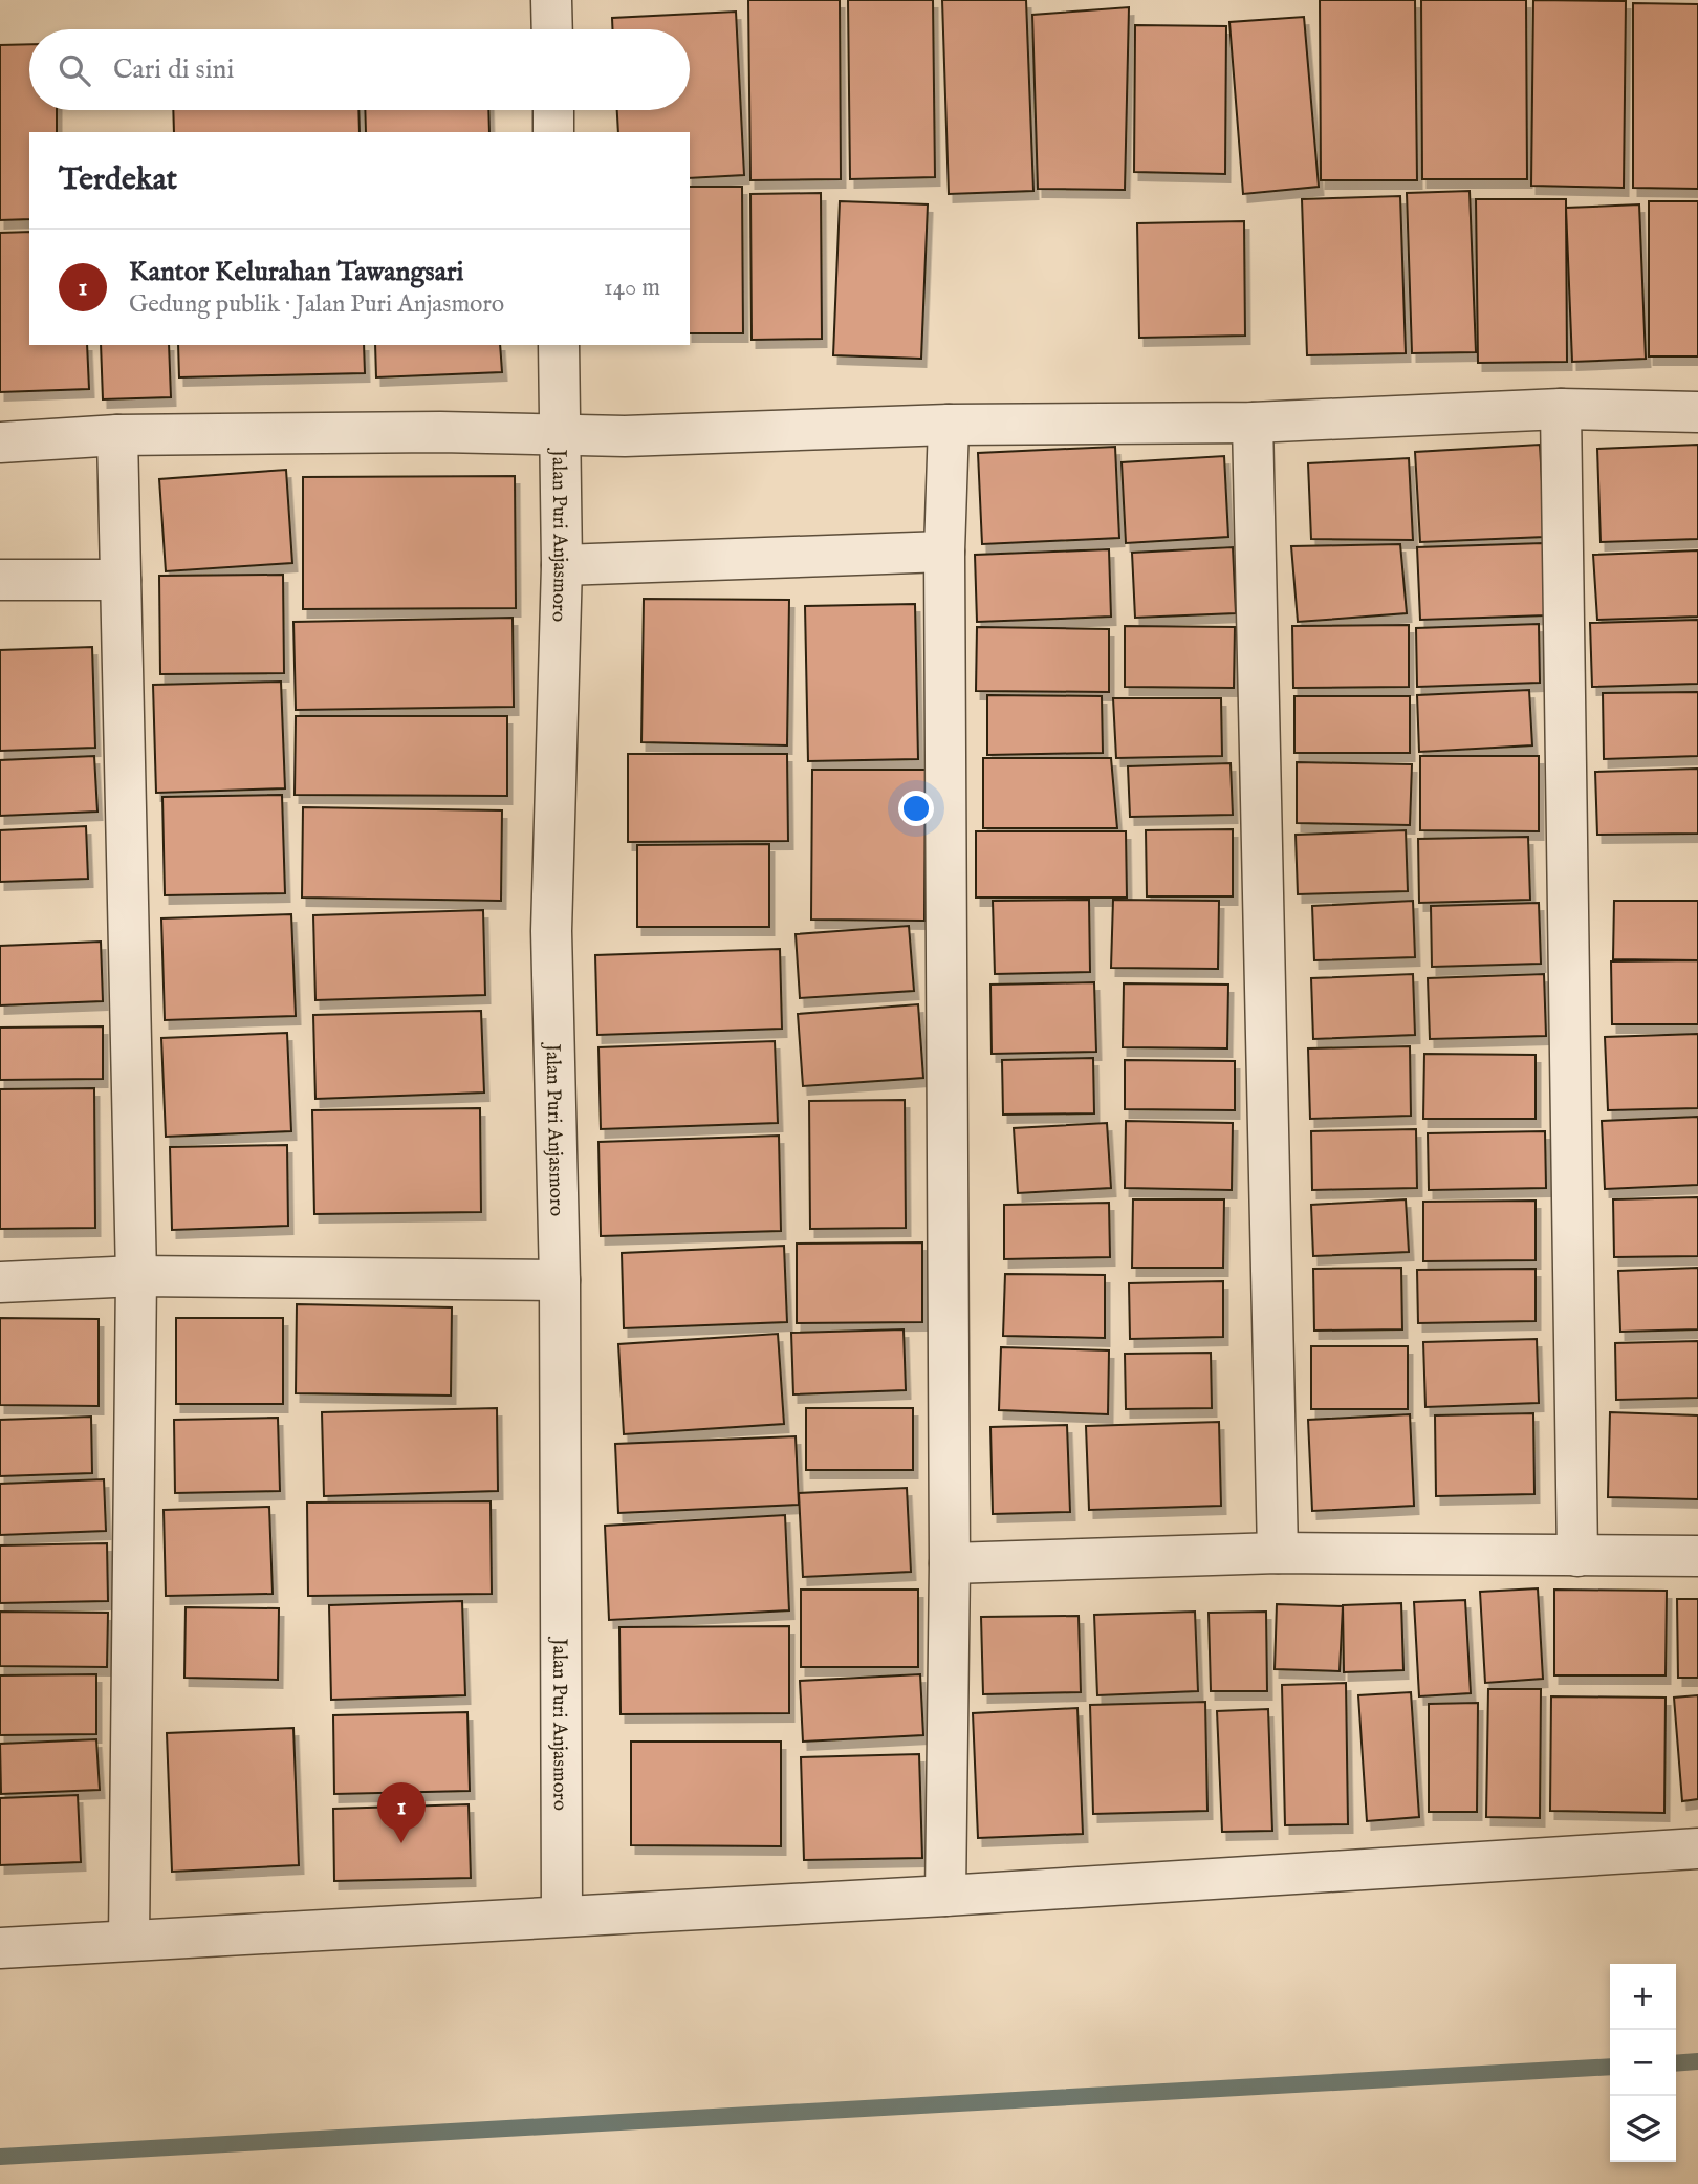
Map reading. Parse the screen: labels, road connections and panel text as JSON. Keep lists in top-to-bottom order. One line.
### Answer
{"streets":{"street":["Jalan Puri Anjasmoro"]},"page":{"search":"Cari di sini","heading":"Terdekat","list":[{"mark":"1","name":"Kantor Kelurahan Tawangsari","note":"Gedung publik · Jalan Puri Anjasmoro","value":"140 m"}],"pins":"1","map_buttons":["+","−"]}}
